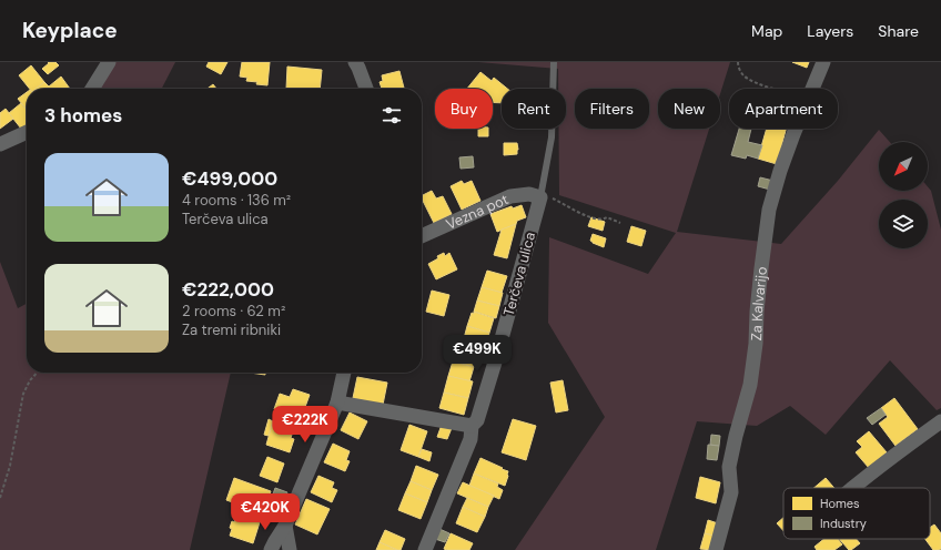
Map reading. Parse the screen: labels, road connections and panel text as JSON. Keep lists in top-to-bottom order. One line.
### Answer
{"streets":{"street":["Vezna pot","Terčeva ulica","Za Kalvarijo"]},"crossings":[["Vezna pot","Terčeva ulica"]],"legend":["Homes","Industry"],"north":"bottom left","page":{"header":"Keyplace","nav":["Map","Layers","Share"],"chip":["Buy","Rent","Filters","New","Apartment"],"heading":"3 homes","list":[{"name":"€499,000","note":"4 rooms · 136 m² · Terčeva ulica"},{"name":"€222,000","note":"2 rooms · 62 m² · Za tremi ribniki"}],"price":["€499K","€222K","€420K"]}}
